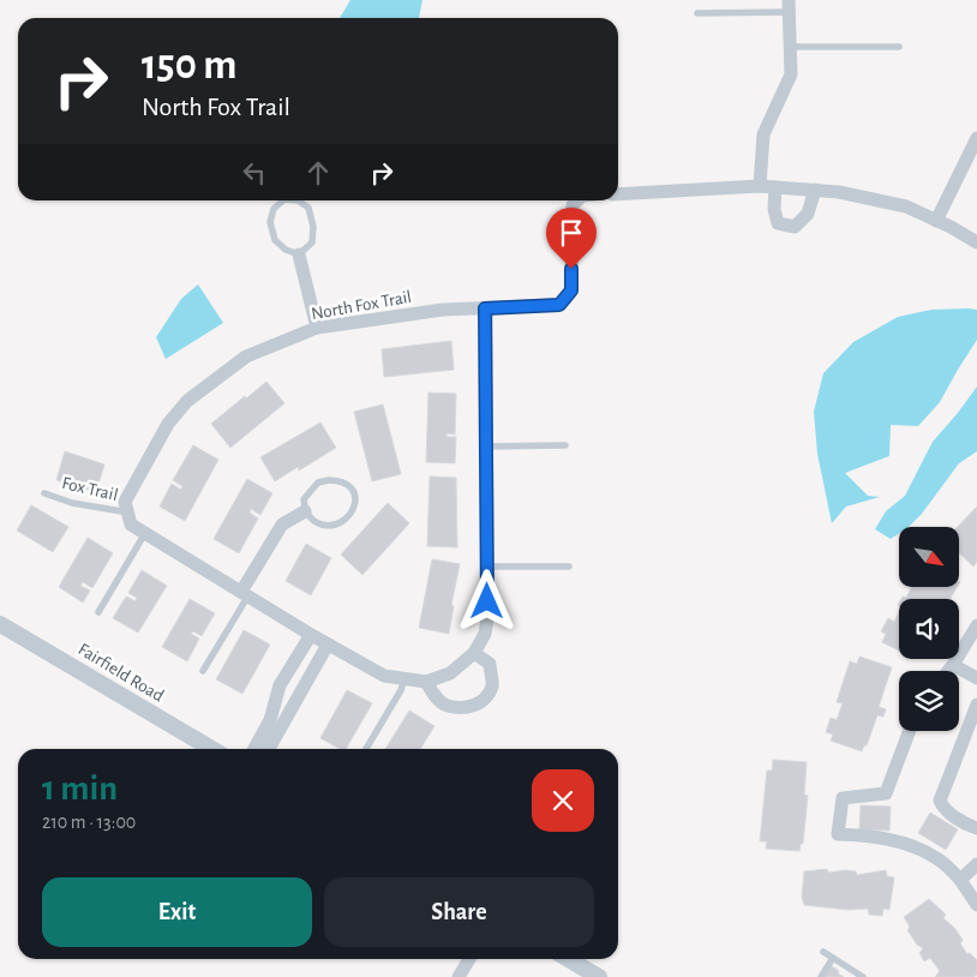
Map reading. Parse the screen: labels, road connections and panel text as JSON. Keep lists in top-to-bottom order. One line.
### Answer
{"streets":{"street":["North Fox Trail","Fairfield Road"],"lane":["Fox Trail"]},"crossings":[["North Fox Trail","Fox Trail"]],"north":"bottom right","page":{"turn":["150 m","North Fox Trail"],"heading":["1 min","210 m · 13:00"],"buttons":["Exit","Share"]}}
